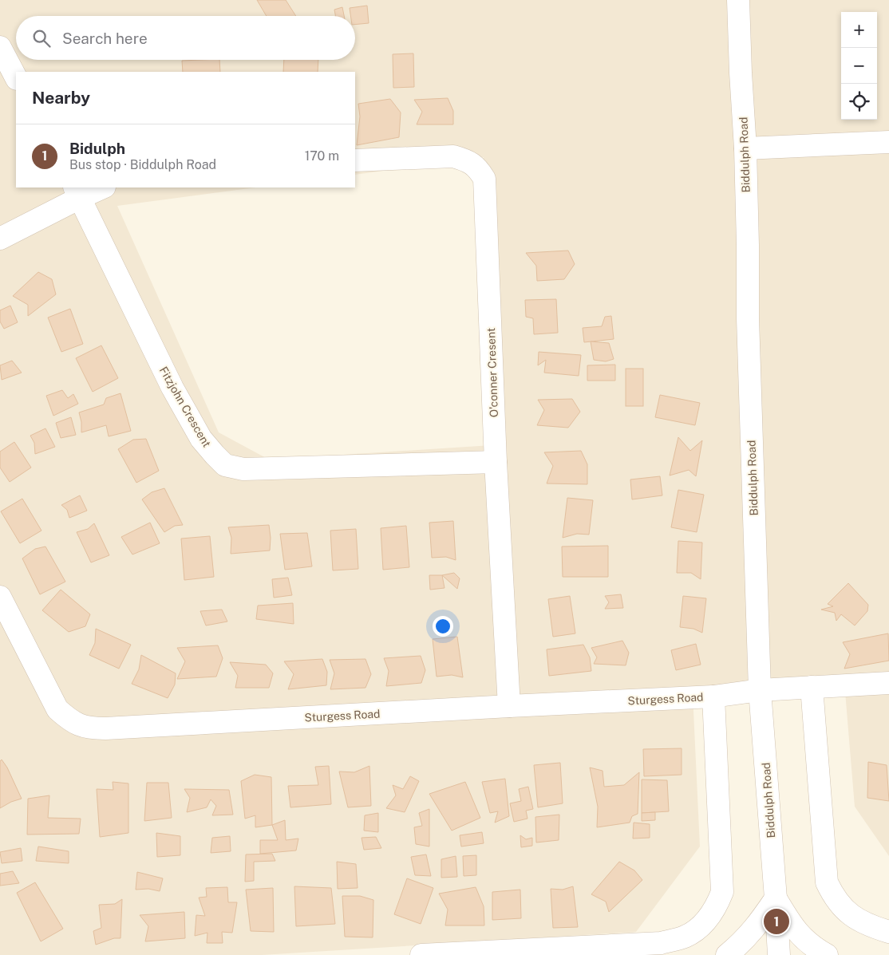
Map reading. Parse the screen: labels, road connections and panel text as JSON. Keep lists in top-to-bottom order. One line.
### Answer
{"streets":{"street":["Biddulph Road","O'conner Cresent","Fitzjohn Crescent","Sturgess Road"]},"crossings":[["Biddulph Road","Sturgess Road"],["O'conner Cresent","Fitzjohn Crescent"],["O'conner Cresent","Sturgess Road"]],"page":{"map_buttons":["+","−"],"search":"Search here","heading":"Nearby","list":[{"mark":"1","name":"Bidulph","note":"Bus stop · Biddulph Road","value":"170 m"}],"pins":"1"}}
